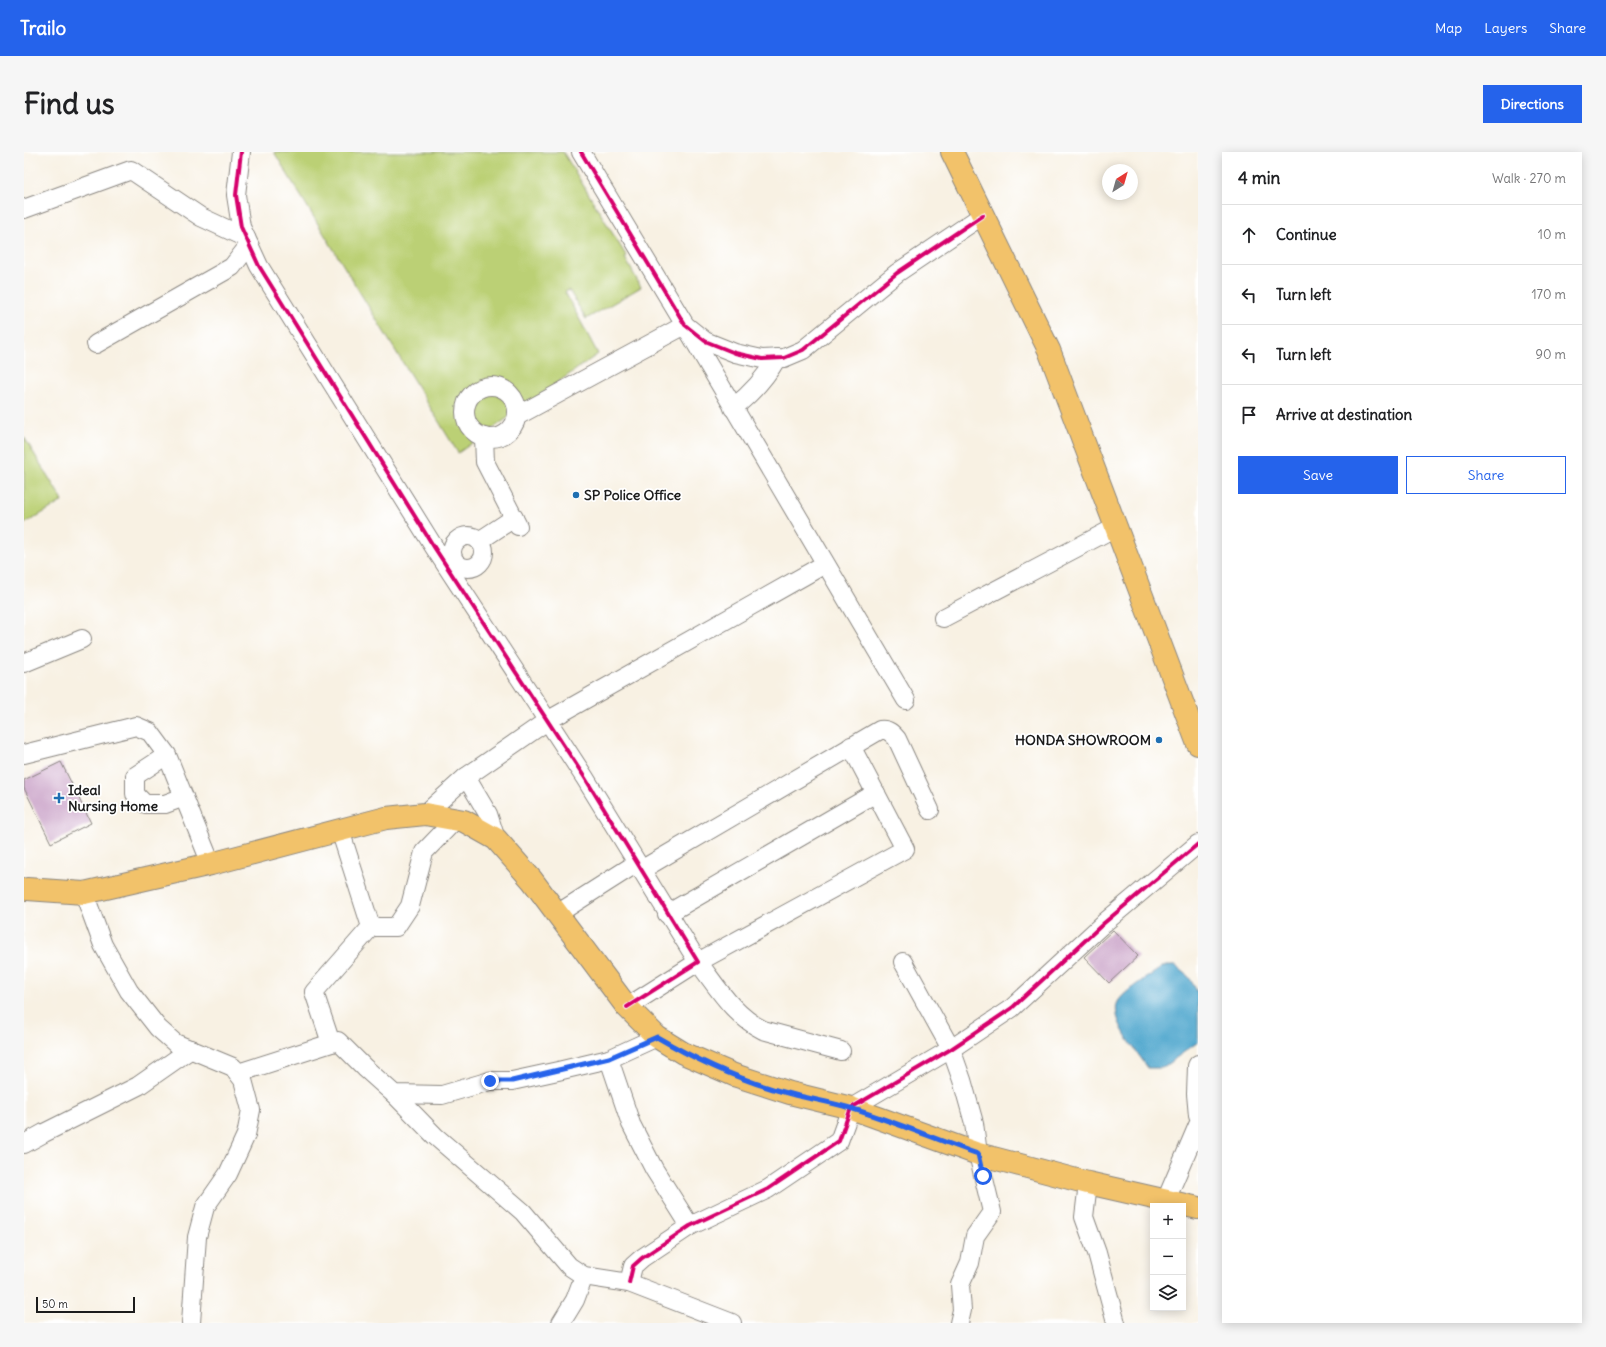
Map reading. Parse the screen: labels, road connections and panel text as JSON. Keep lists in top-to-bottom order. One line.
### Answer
{"places":{"other":["SP Police Office","HONDA SHOWROOM"],"health":["Ideal Nursing Home"]},"scale_bar":"50 m","north":"top right","page":{"header":"Trailo","nav":["Map","Layers","Share"],"buttons":["Directions",["Save","Share"]],"title":"Find us","heading":["4 min","Walk · 270 m"],"list":[["Continue","10 m"],["Turn left","170 m"],["Turn left","90 m"],"Arrive at destination"],"map_buttons":["+","−"],"scale":"50 m"}}
